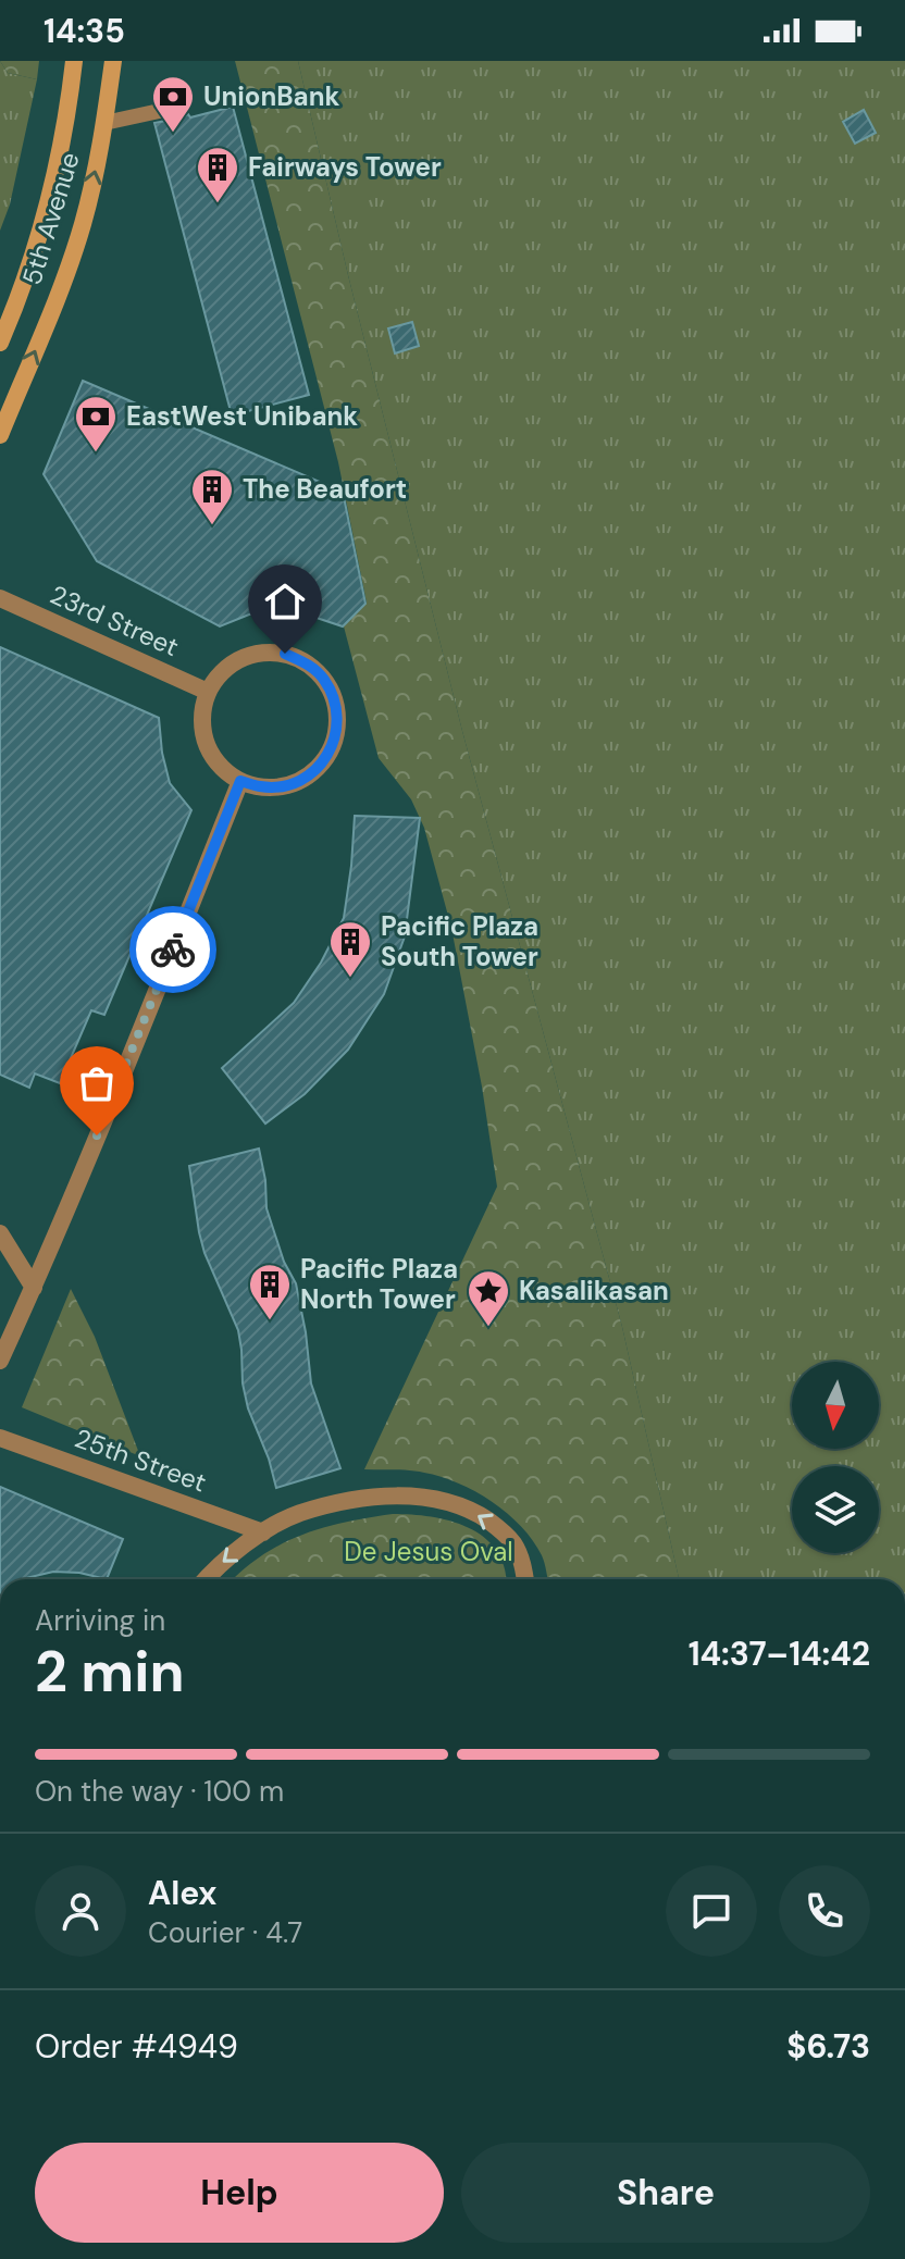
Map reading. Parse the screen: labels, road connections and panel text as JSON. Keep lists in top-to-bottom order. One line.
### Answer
{"streets":{"main road":["5th Avenue"],"street":["23rd Street","25th Street"]},"parks":["De Jesus Oval"],"places":{"bank":["UnionBank","EastWest Unibank"],"building":["Fairways Tower","The Beaufort","Pacific Plaza South Tower","Pacific Plaza North Tower"],"place":["Kasalikasan"]},"north":"bottom","page":{"status":"14:35","heading":["2 min","Arriving in","14:37–14:42"],"panel":["Alex","Courier · 4.7","Order #4949","$6.73"],"bar":"On the way · 100 m","buttons":["Help","Share"]}}
